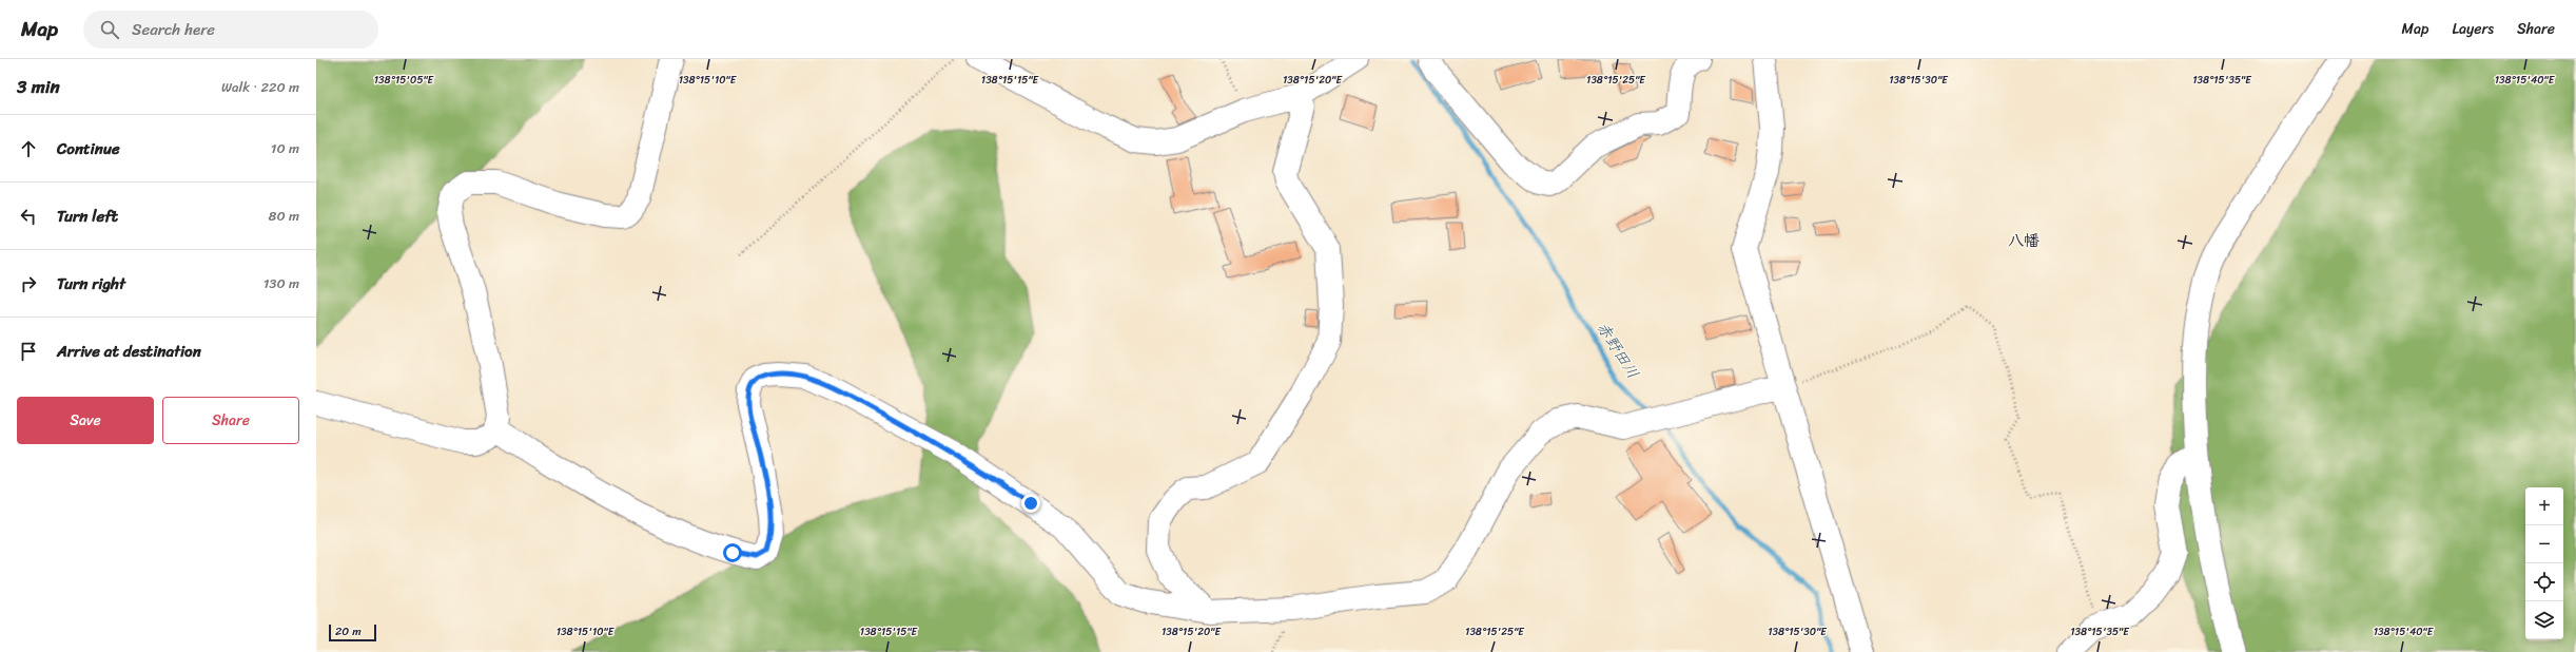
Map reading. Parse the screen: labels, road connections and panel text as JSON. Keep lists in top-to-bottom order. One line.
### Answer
{"districts":["八幡"],"water":["赤野田川"],"scale_bar":"20 m","page":{"header":"Map","search":"Search here","nav":["Map","Layers","Share"],"heading":["3 min","Walk · 220 m"],"list":[["Continue","10 m"],["Turn left","80 m"],["Turn right","130 m"],"Arrive at destination"],"buttons":["Save","Share"],"map_buttons":["+","−"],"scale":"20 m"},"coordinates":["138°15'05\"E","138°15'10\"E","138°15'15\"E","138°15'20\"E","138°15'25\"E","138°15'30\"E","138°15'35\"E","138°15'40\"E"]}
